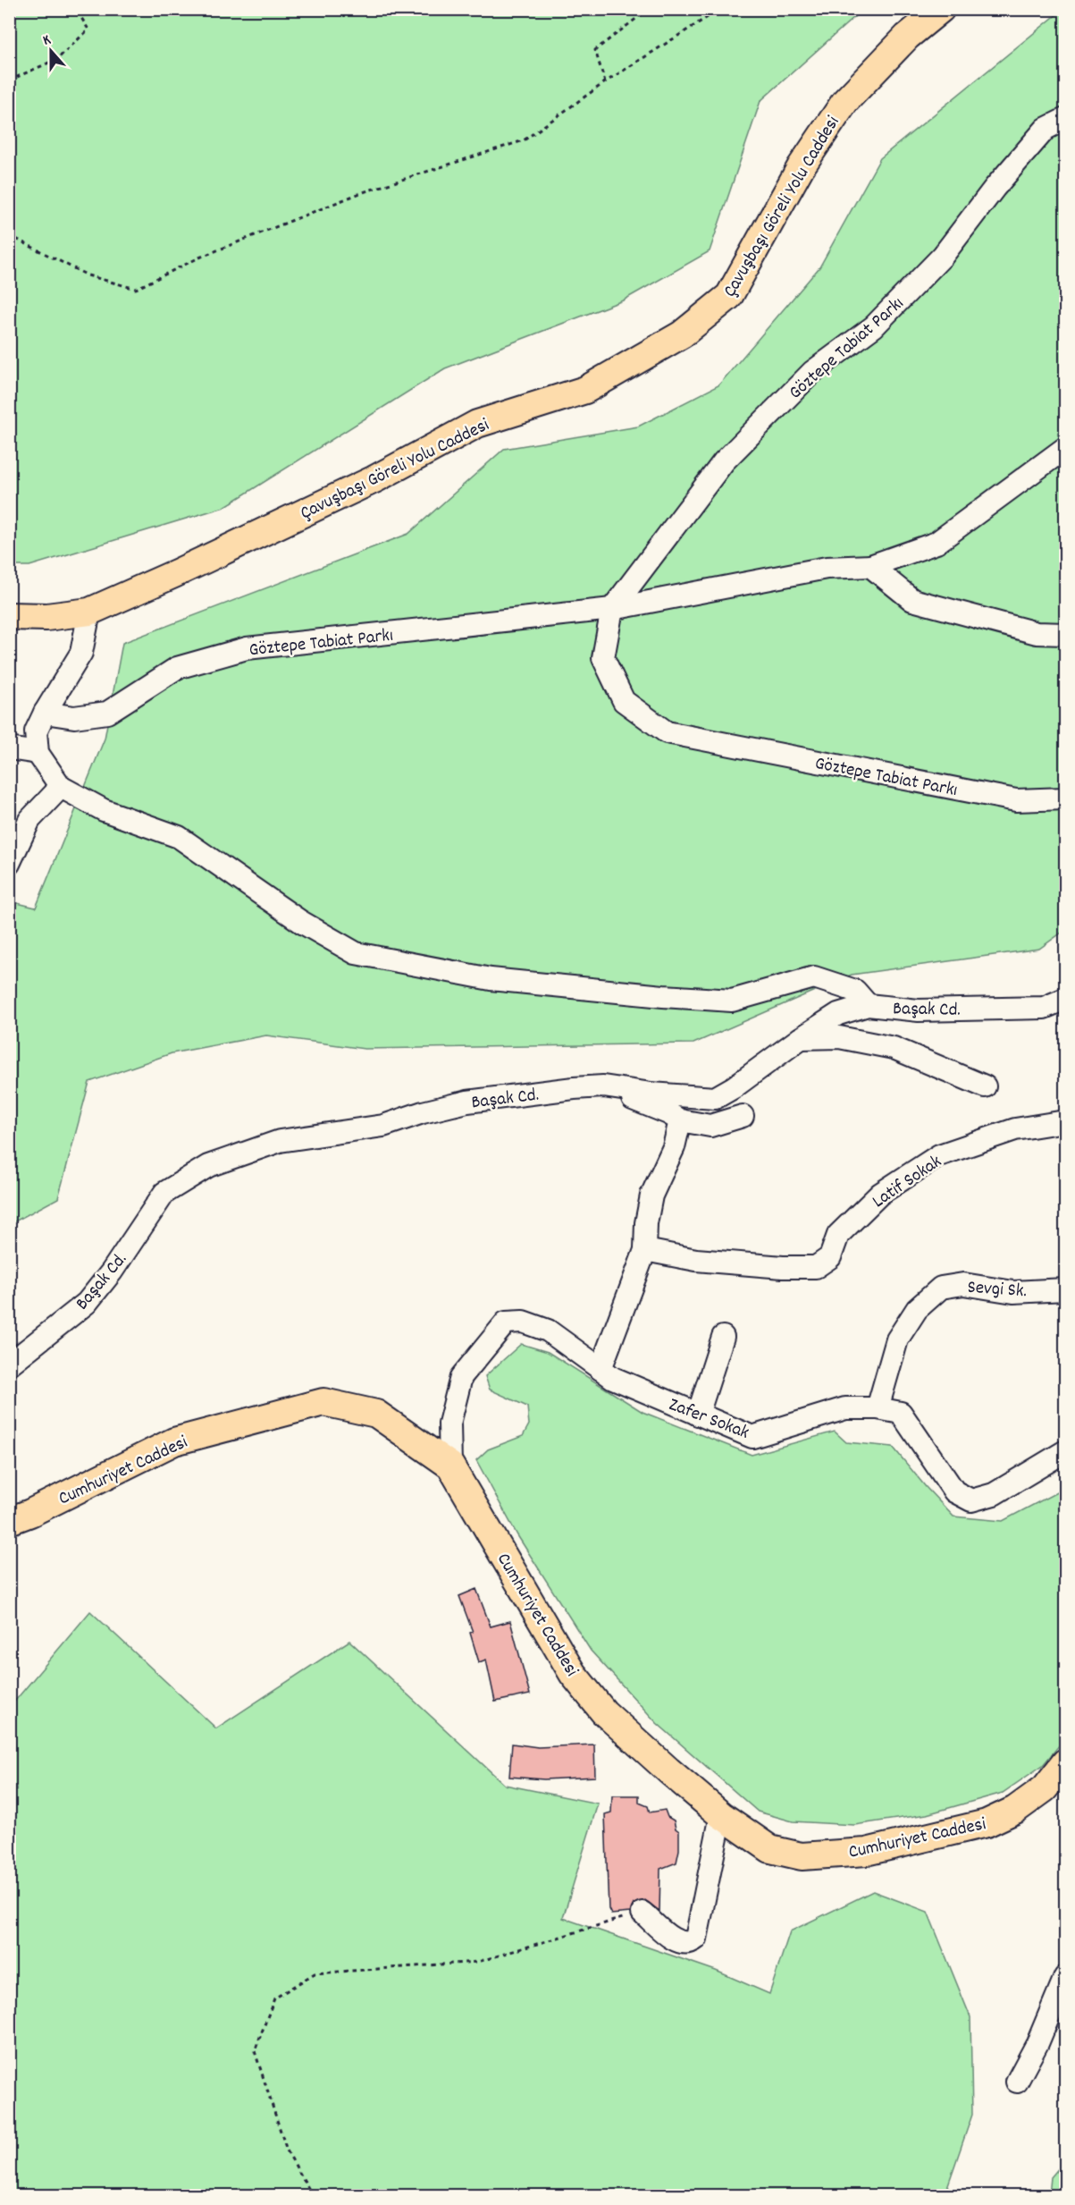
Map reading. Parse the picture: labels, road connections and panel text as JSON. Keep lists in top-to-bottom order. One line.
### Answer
{"streets":{"main road":["Çavuşbaşı Göreli Yolu Caddesi","Cumhuriyet Caddesi"],"street":["Göztepe Tabiat Parkı","Başak Cd.","Latif Sokak","Sevgi Sk.","Zafer Sokak"]},"crossings":[["Sevgi Sk.","Zafer Sokak"],["Zafer Sokak","Cumhuriyet Caddesi"]],"north":"top"}
